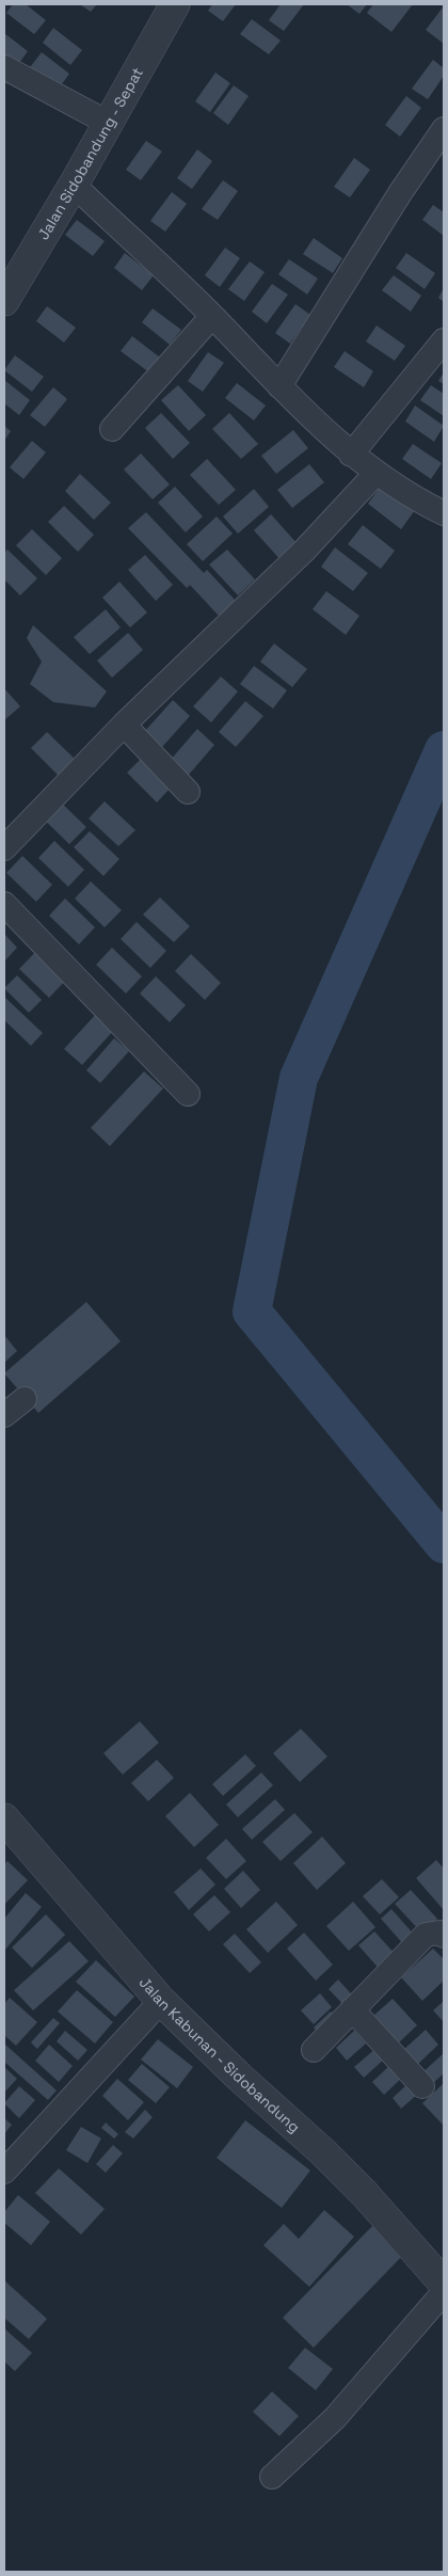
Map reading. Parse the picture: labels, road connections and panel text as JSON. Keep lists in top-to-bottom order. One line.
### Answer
{"streets":{"street":["Jalan Sidobandung - Sepat","Jalan Kabunan - Sidobandung"]}}
